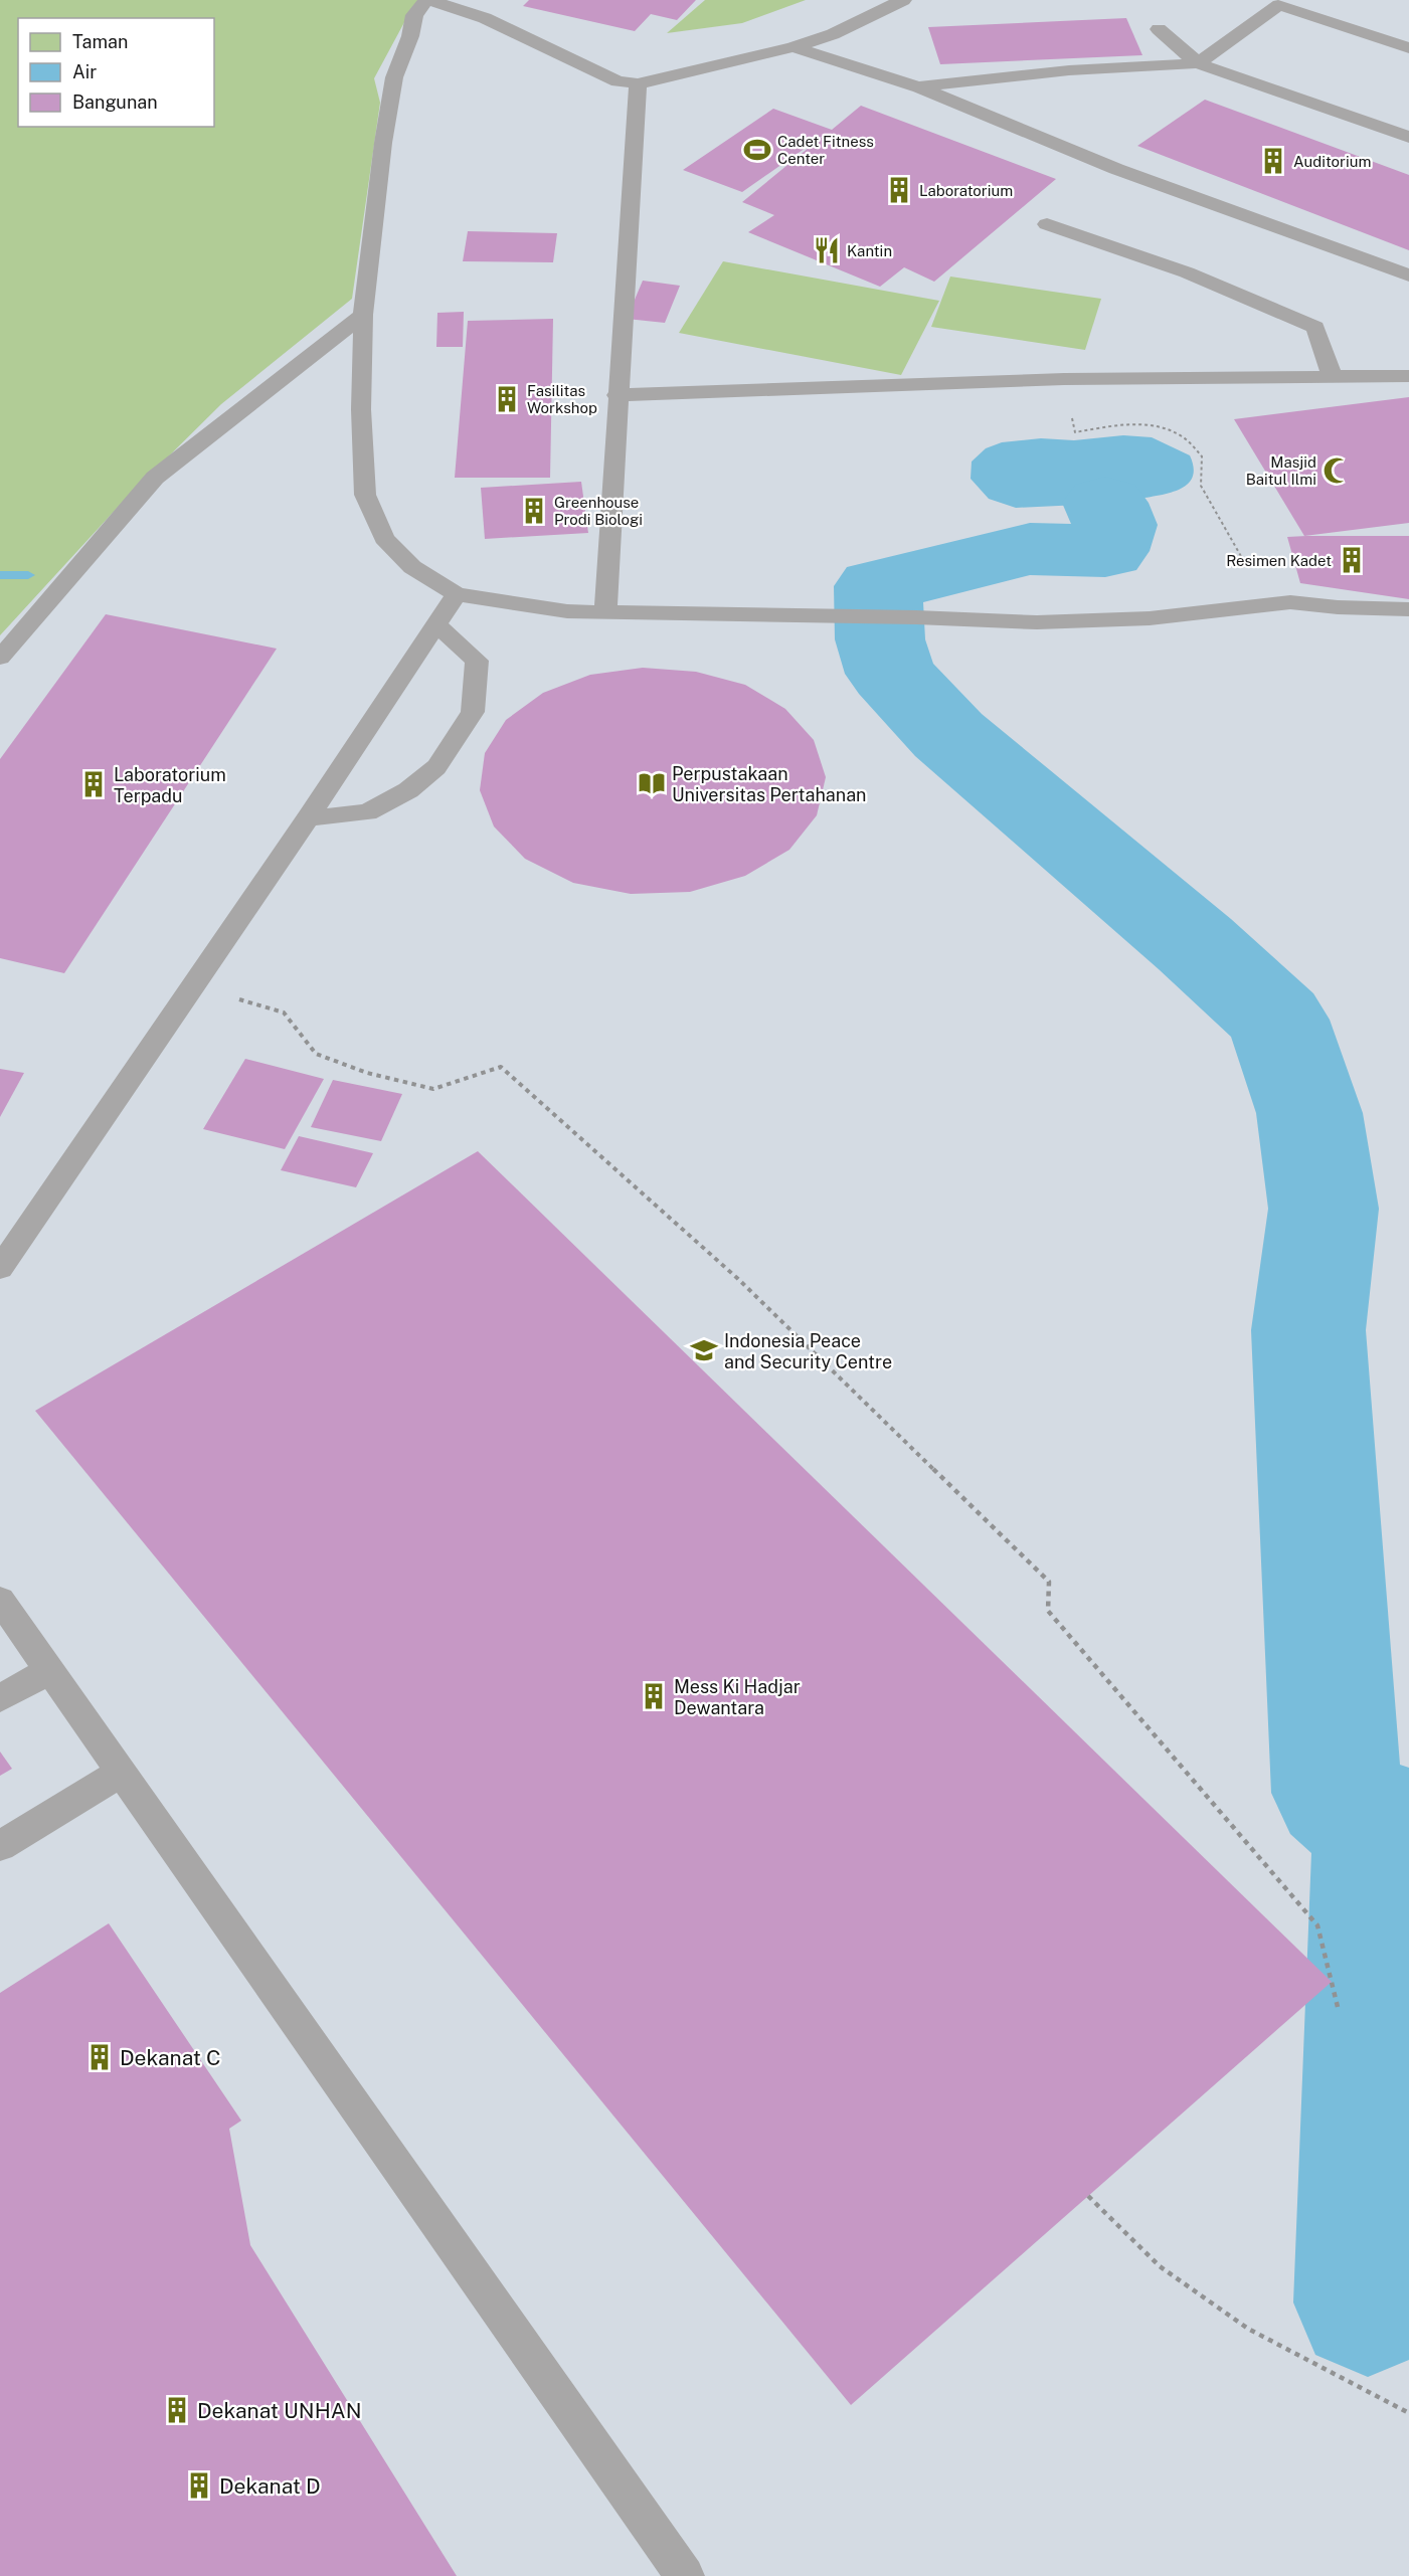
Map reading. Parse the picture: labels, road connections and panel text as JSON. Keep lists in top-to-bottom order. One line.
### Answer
{"places":{"sports":["Cadet Fitness Center"],"building":["Auditorium","Laboratorium","Fasilitas Workshop","Greenhouse Prodi Biologi","Resimen Kadet","Laboratorium Terpadu","Mess Ki Hadjar Dewantara","Dekanat C","Dekanat UNHAN","Dekanat D"],"restaurant":["Kantin"],"mosque":["Masjid Baitul Ilmi"],"library":["Perpustakaan Universitas Pertahanan"],"school or university":["Indonesia Peace and Security Centre"]},"legend":["Taman","Air","Bangunan"]}
